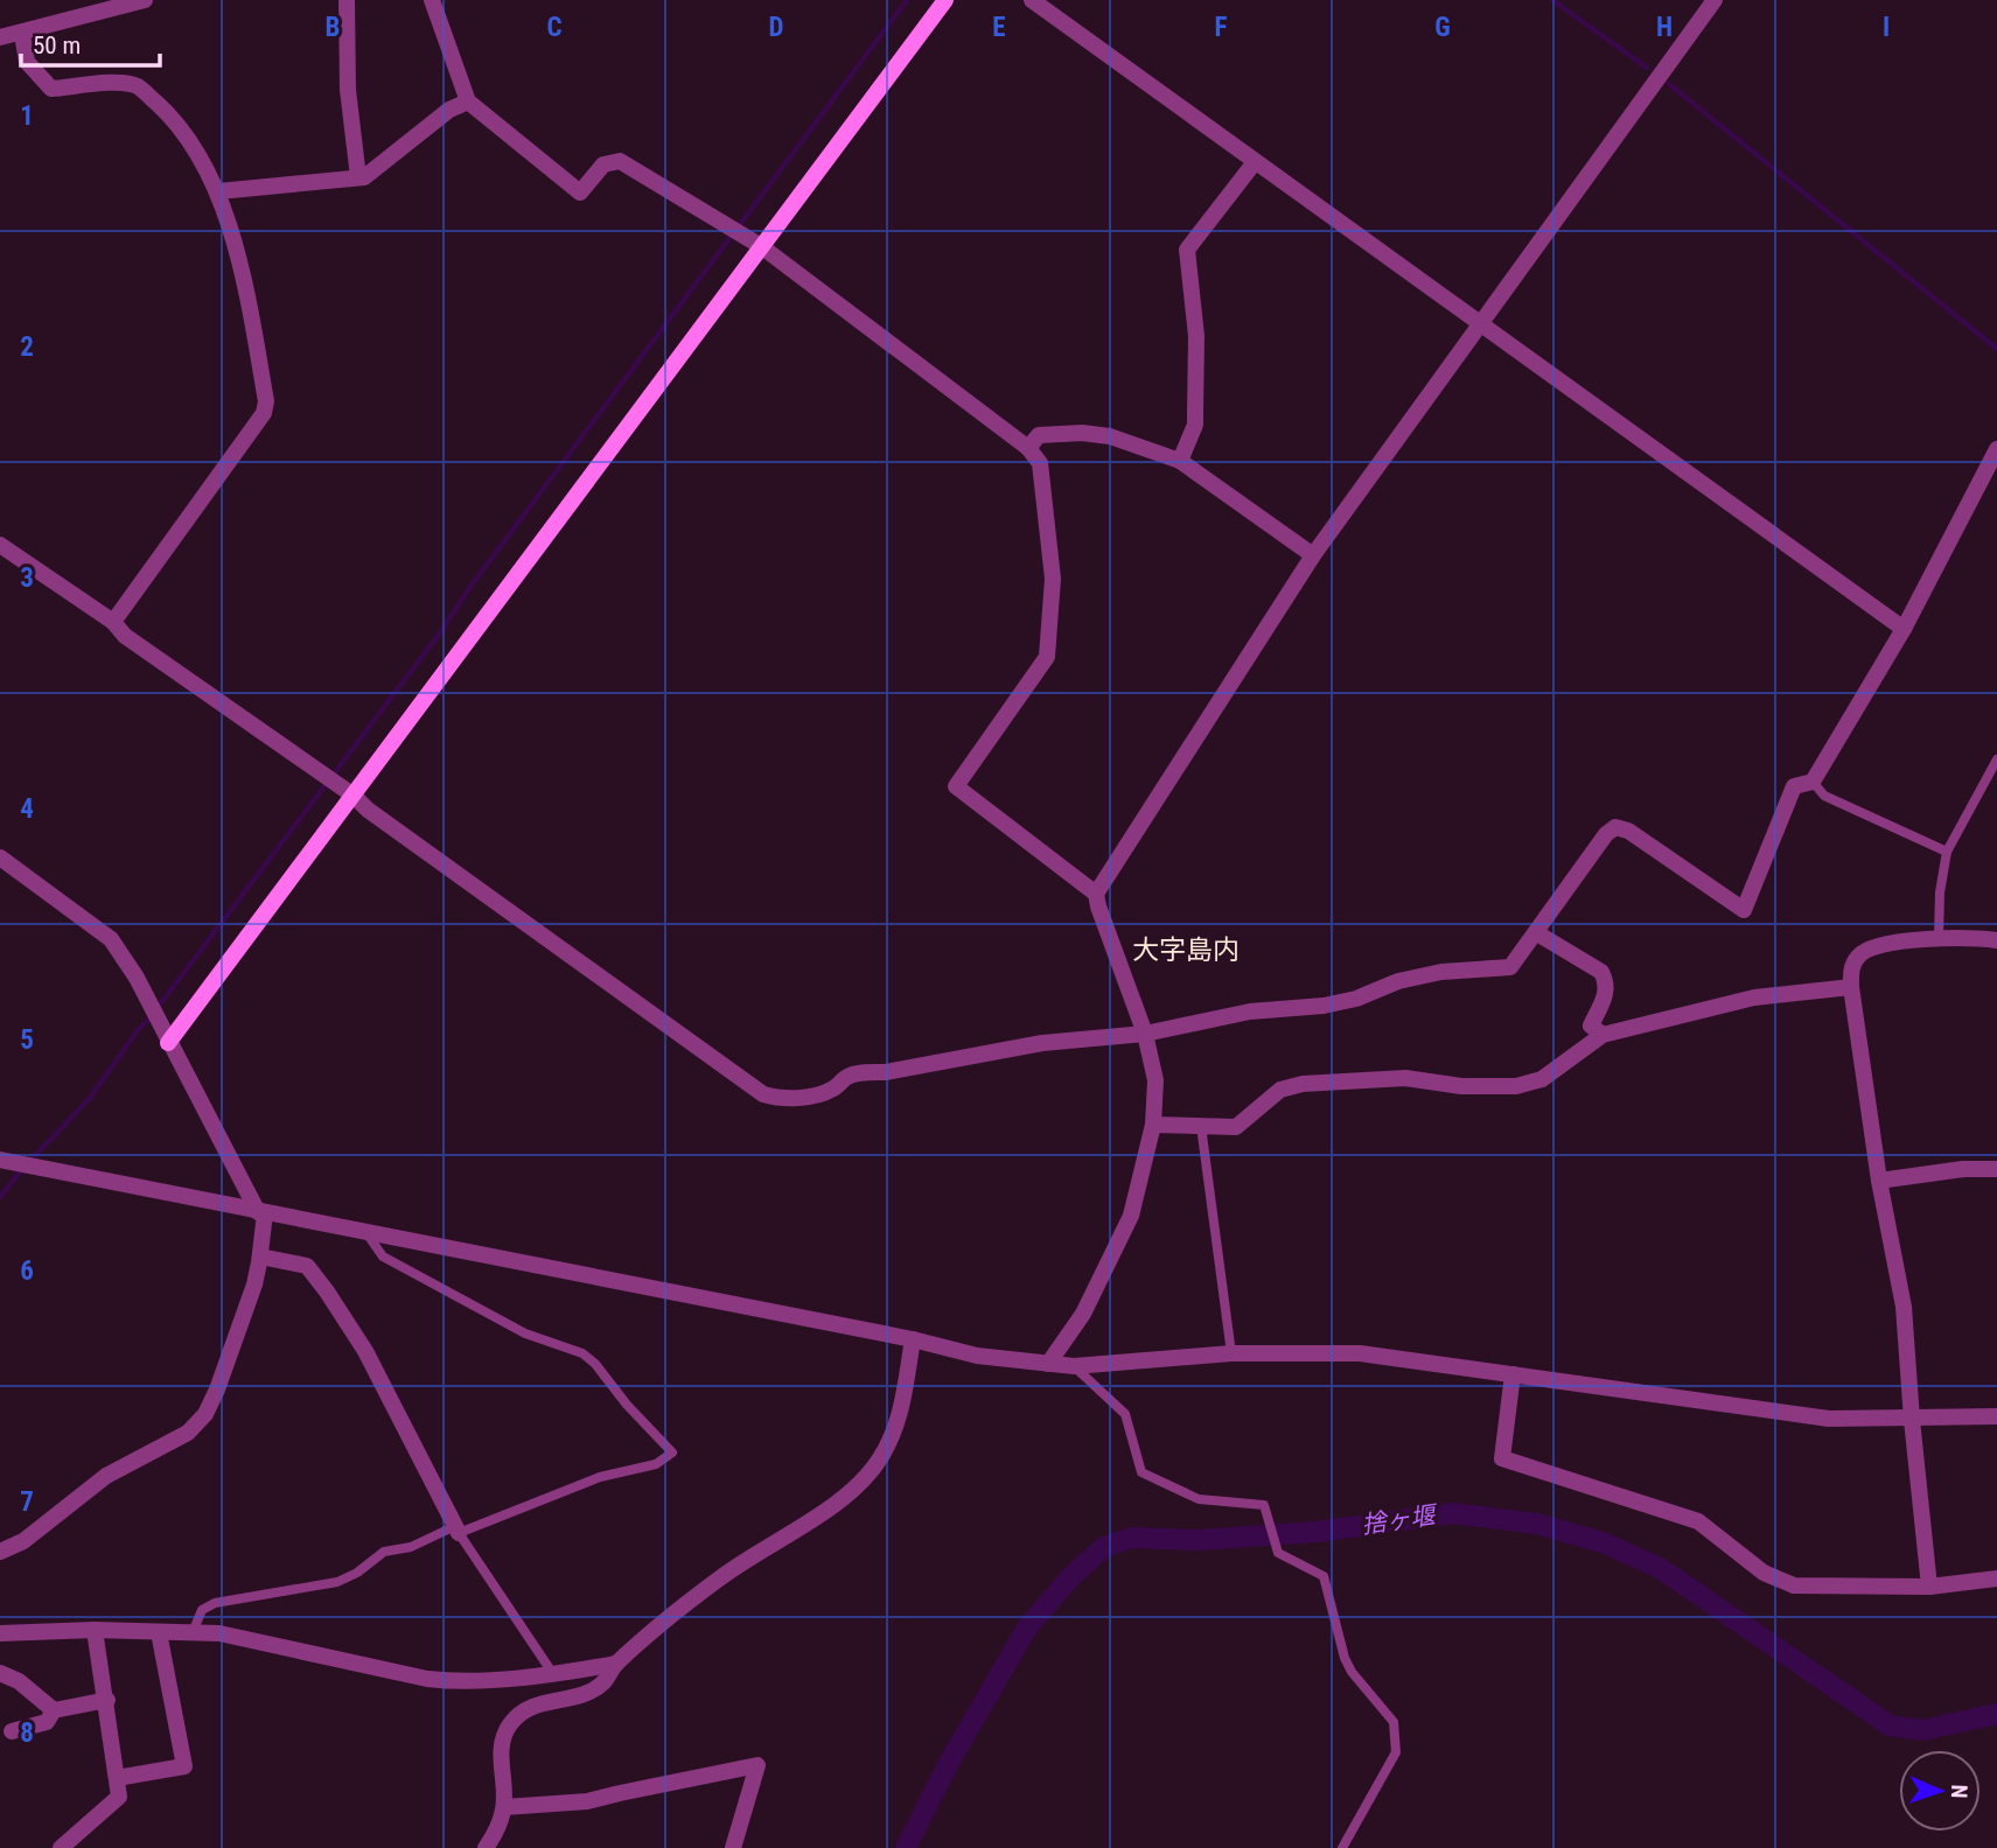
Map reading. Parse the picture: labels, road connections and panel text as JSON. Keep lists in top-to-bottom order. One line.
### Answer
{"districts":["大字島内"],"water":["捨ヶ堰"],"scale_bar":"50 m","north":"right","grid":{"columns":["B","C","D","E","F","G","H","I"],"rows":["1","2","3","4","5","6","7","8"]}}
